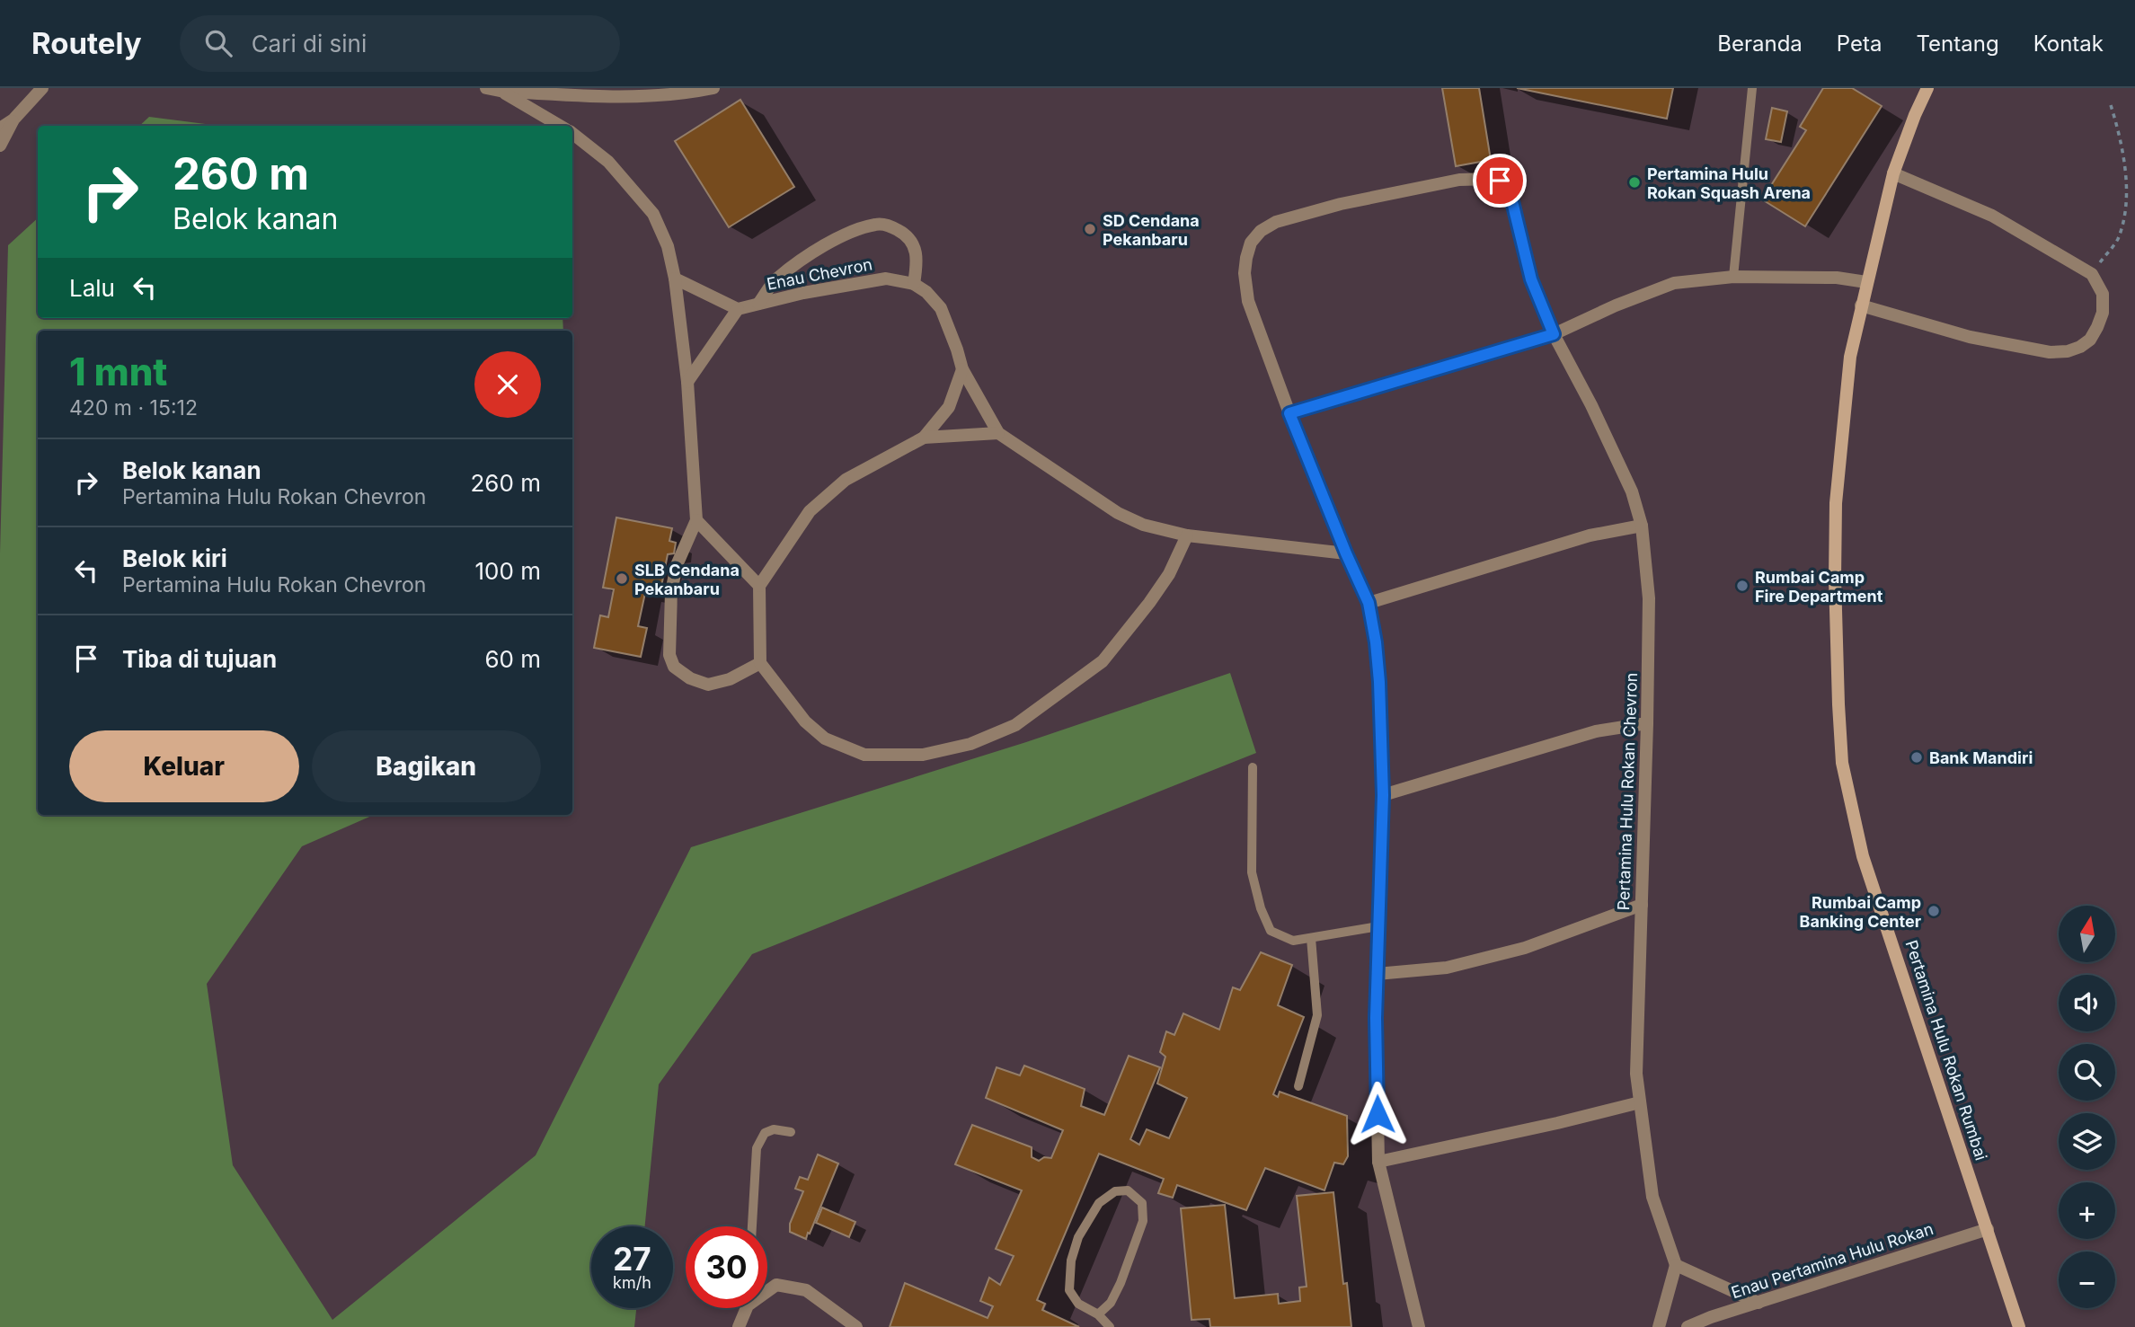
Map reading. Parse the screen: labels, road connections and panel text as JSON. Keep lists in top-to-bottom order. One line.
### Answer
{"streets":{"street":["Enau Chevron","Pertamina Hulu Rokan Chevron","Pertamina Hulu Rokan Rumbai","Enau Pertamina Hulu Rokan"]},"crossings":[["Pertamina Hulu Rokan Rumbai","Enau Pertamina Hulu Rokan"]],"places":["Pertamina Hulu Rokan Squash Arena","SD Cendana Pekanbaru","SLB Cendana Pekanbaru","Rumbai Camp Fire Department","Bank Mandiri","Rumbai Camp Banking Center"],"north":"top","page":{"header":"Routely","search":"Cari di sini","nav":["Beranda","Peta","Tentang","Kontak"],"turn":["260 m","Belok kanan"],"then":"Lalu","heading":["1 mnt","420 m · 15:12"],"list":[{"name":"Belok kanan","note":"Pertamina Hulu Rokan Chevron","value":"260 m"},{"name":"Belok kiri","note":"Pertamina Hulu Rokan Chevron","value":"100 m"},{"name":"Tiba di tujuan","value":"60 m"}],"buttons":["Keluar","Bagikan"],"map_buttons":["+","−"],"speed":"27 km/h","limit":"30"}}
